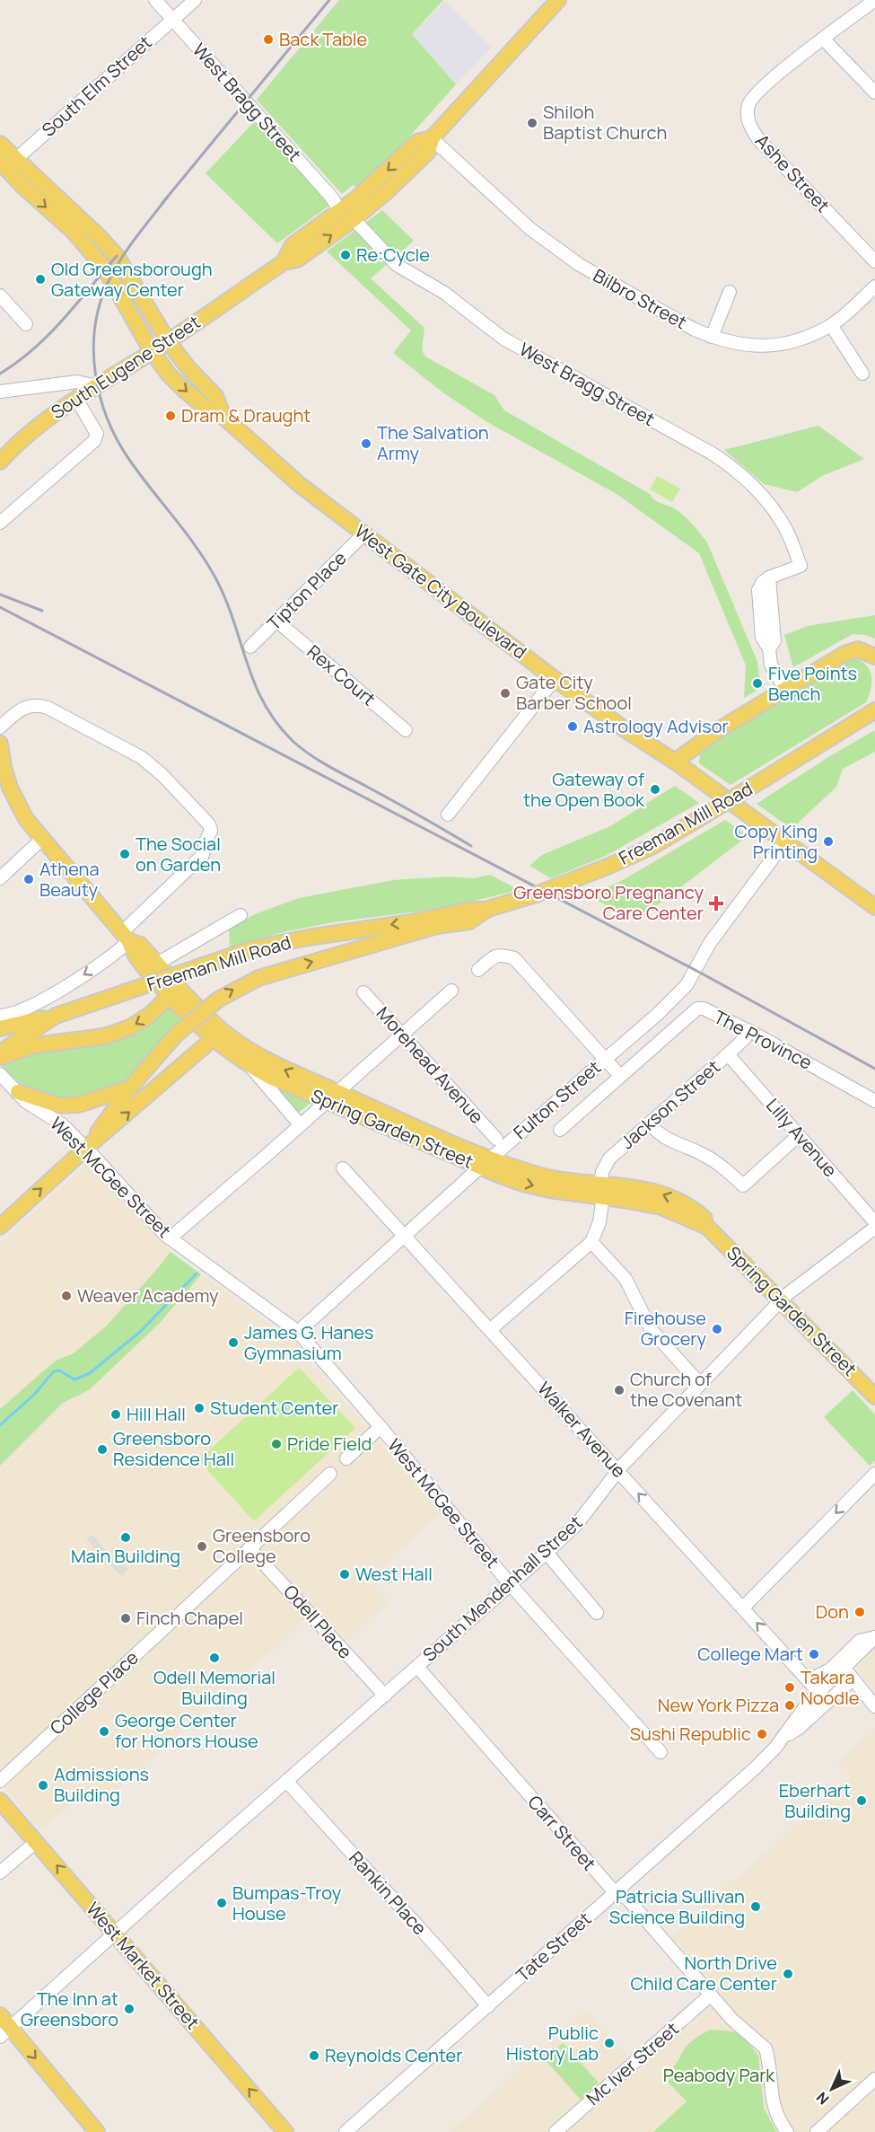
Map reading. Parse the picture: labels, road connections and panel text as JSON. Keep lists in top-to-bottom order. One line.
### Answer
{"streets":{"main road":["South Eugene Street","West Gate City Boulevard","Freeman Mill Road","Spring Garden Street","West Market Street"],"street":["South Elm Street","West Bragg Street","Ashe Street","Bilbro Street","Tipton Place","Rex Court","The Province","Morehead Avenue","Fulton Street","Jackson Street","Lilly Avenue","West McGee Street","Walker Avenue","South Mendenhall Street","Odell Place","College Place","Carr Street","Rankin Place","Tate Street","Mc Iver Street"]},"crossings":[["South Elm Street","West Bragg Street"],["South Elm Street","West Gate City Boulevard"],["West Bragg Street","South Eugene Street"],["Bilbro Street","South Eugene Street"],["South Eugene Street","West Gate City Boulevard"],["Tipton Place","West Gate City Boulevard"],["Tipton Place","Rex Court"],["West Gate City Boulevard","Fulton Street"],["Freeman Mill Road","West McGee Street"],["The Province","Jackson Street"],["Fulton Street","Spring Garden Street"],["Fulton Street","West McGee Street"],["Fulton Street","Walker Avenue"],["Jackson Street","Spring Garden Street"],["Jackson Street","Lilly Avenue"],["Spring Garden Street","South Mendenhall Street"],["West McGee Street","South Mendenhall Street"],["Walker Avenue","South Mendenhall Street"],["Walker Avenue","Tate Street"],["South Mendenhall Street","Odell Place"],["South Mendenhall Street","Carr Street"],["South Mendenhall Street","Rankin Place"],["South Mendenhall Street","West Market Street"],["Odell Place","College Place"],["Carr Street","Tate Street"],["Carr Street","Mc Iver Street"],["Rankin Place","Tate Street"]],"one_way":["Walker Avenue","West Market Street"],"parks":["Peabody Park"],"places":{"other":["Back Table","Shiloh Baptist Church","Re:Cycle","Old Greensborough Gateway Center","Dram & Draught","The Salvation Army","Five Points Bench","Gate City Barber School","Astrology Advisor","Gateway of the Open Book","Copy King Printing","The Social on Garden","Athena Beauty","Weaver Academy","Firehouse Grocery","James G. Hanes Gymnasium","Church of the Covenant","Student Center","Hill Hall","Pride Field","Greensboro Residence Hall","Main Building","Greensboro College","West Hall","Don","Finch Chapel","College Mart","Odell Memorial Building","Takara Noodle","New York Pizza","George Center for Honors House","Sushi Republic","Admissions Building","Eberhart Building","Bumpas-Troy House","Patricia Sullivan Science Building","North Drive Child Care Center","The Inn at Greensboro","Public History Lab","Reynolds Center"],"health":["Greensboro Pregnancy Care Center"]},"north":"bottom left"}
